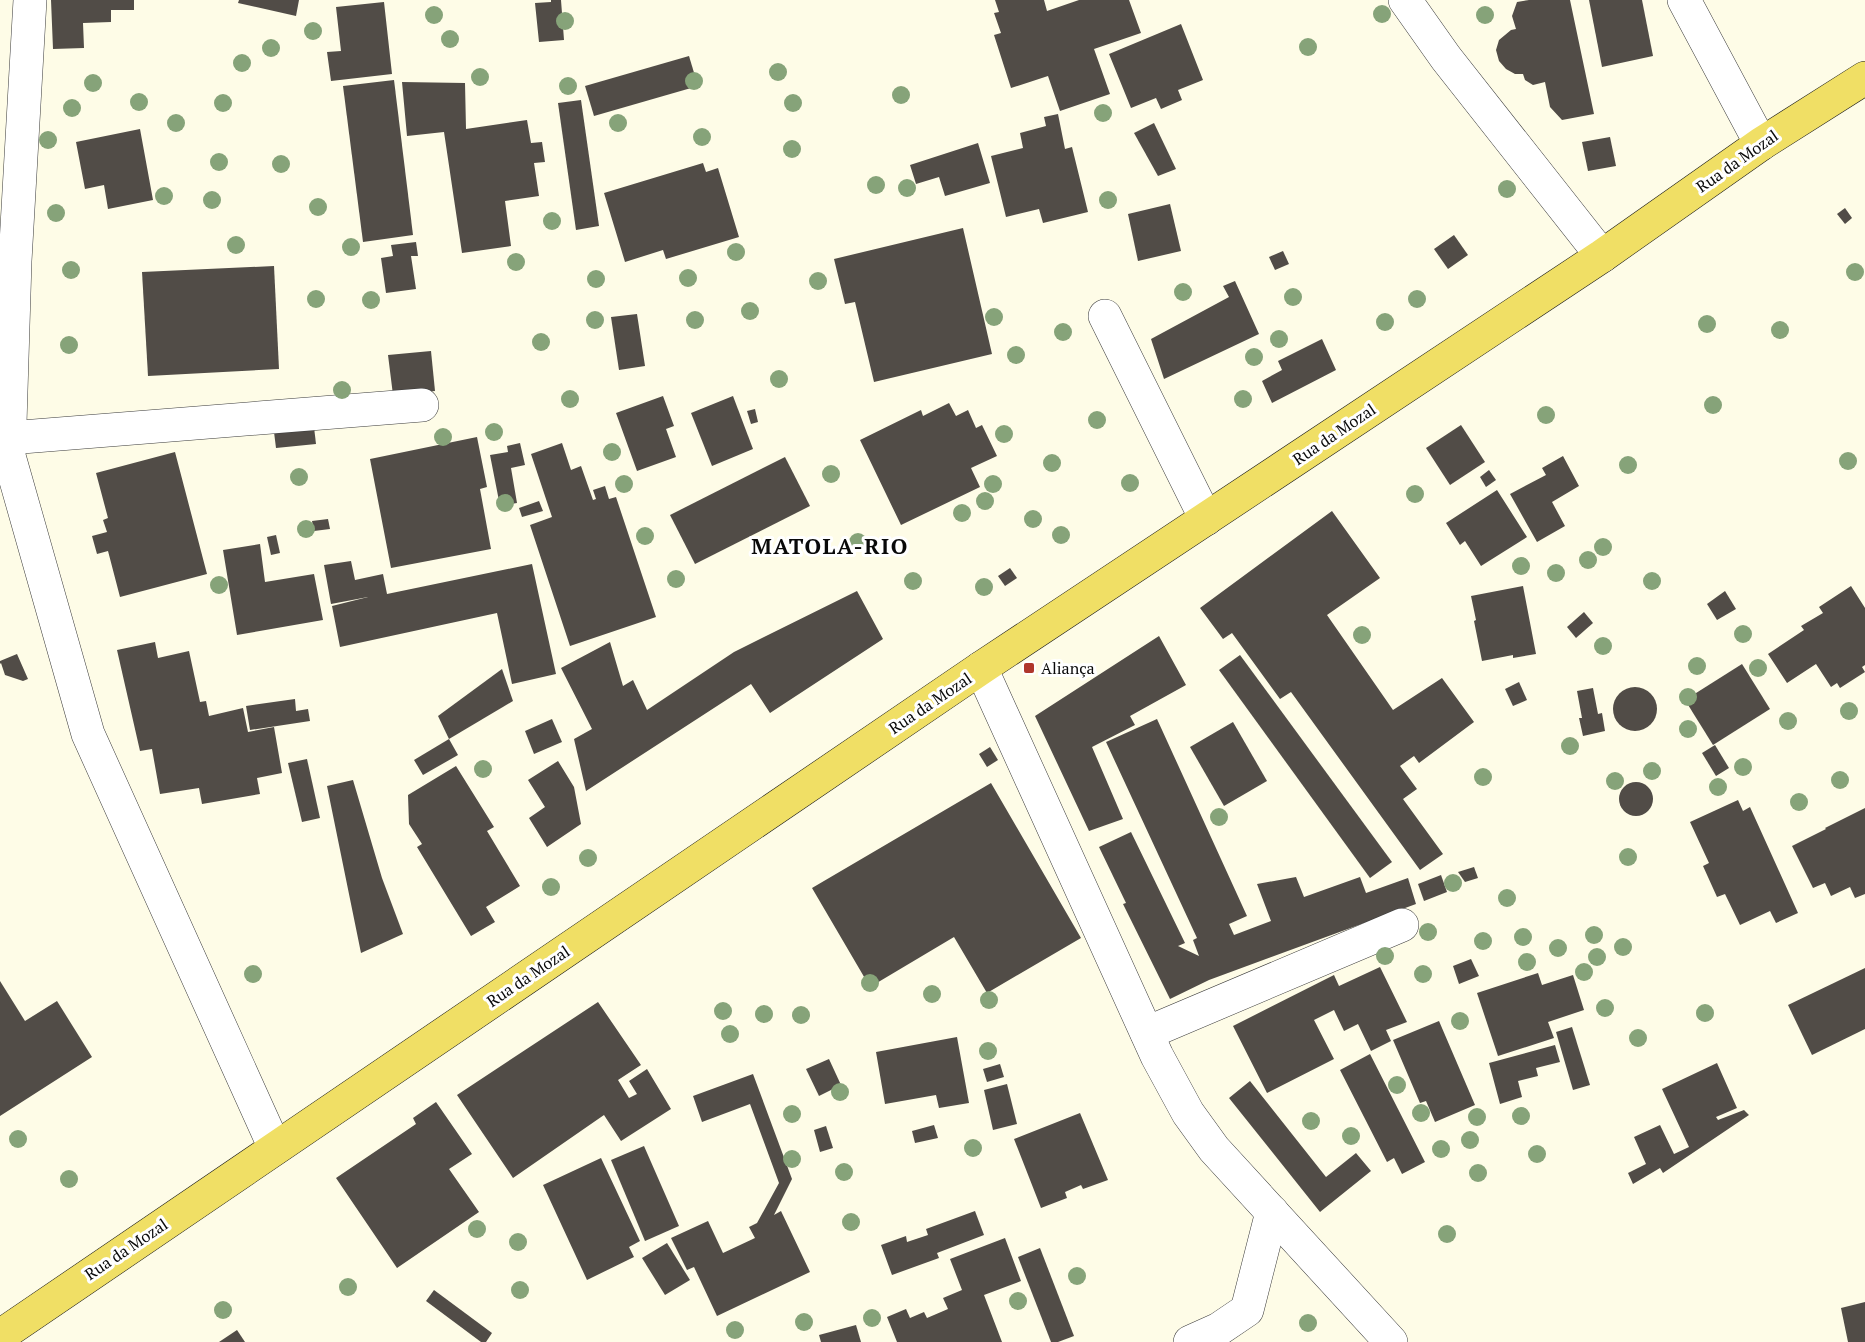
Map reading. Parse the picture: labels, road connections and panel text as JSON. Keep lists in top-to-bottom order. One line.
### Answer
{"streets":{"main road":["Rua da Mozal"]},"districts":["MATOLA-RIO"],"places":{"transit":["Aliança"]}}
